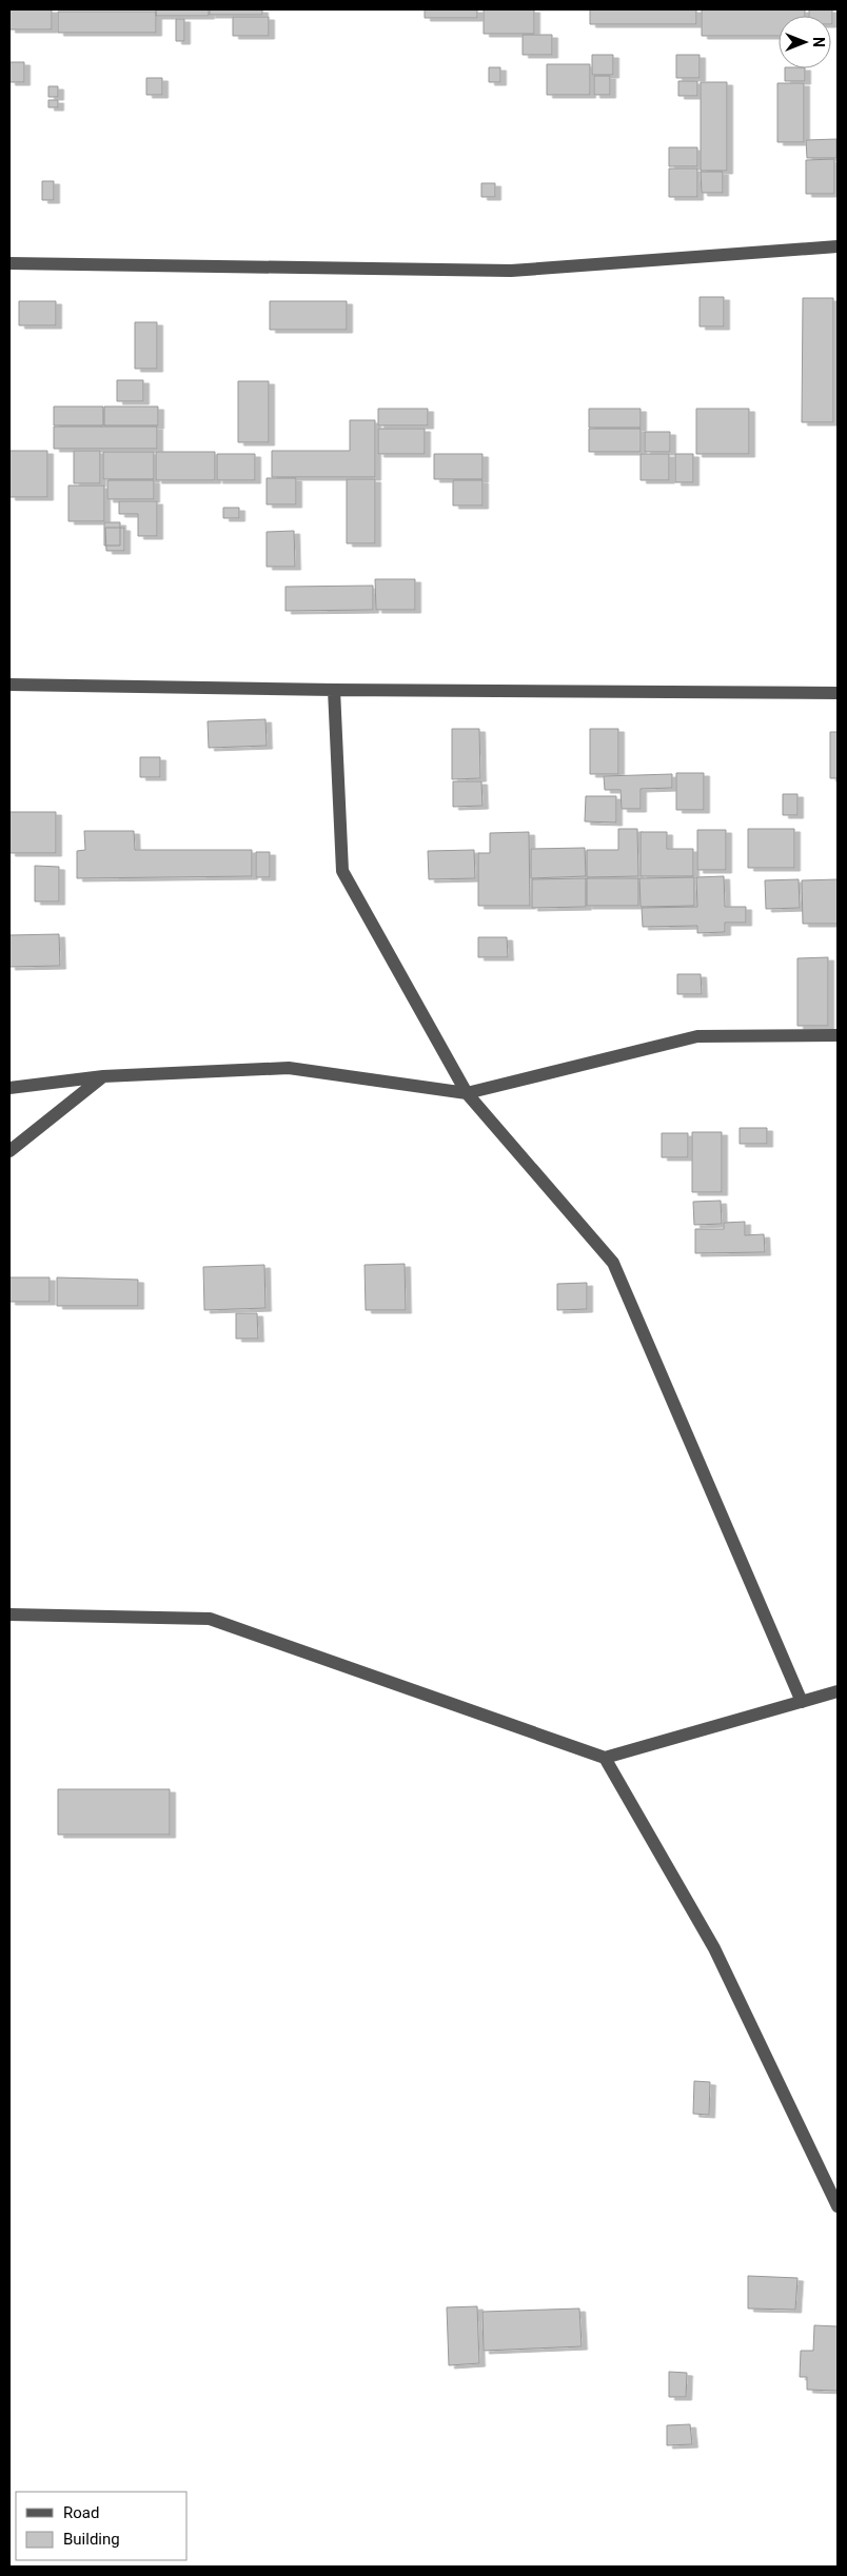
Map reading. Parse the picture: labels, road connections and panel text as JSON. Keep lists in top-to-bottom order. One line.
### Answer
{"legend":["Road","Building"],"north":"right"}
